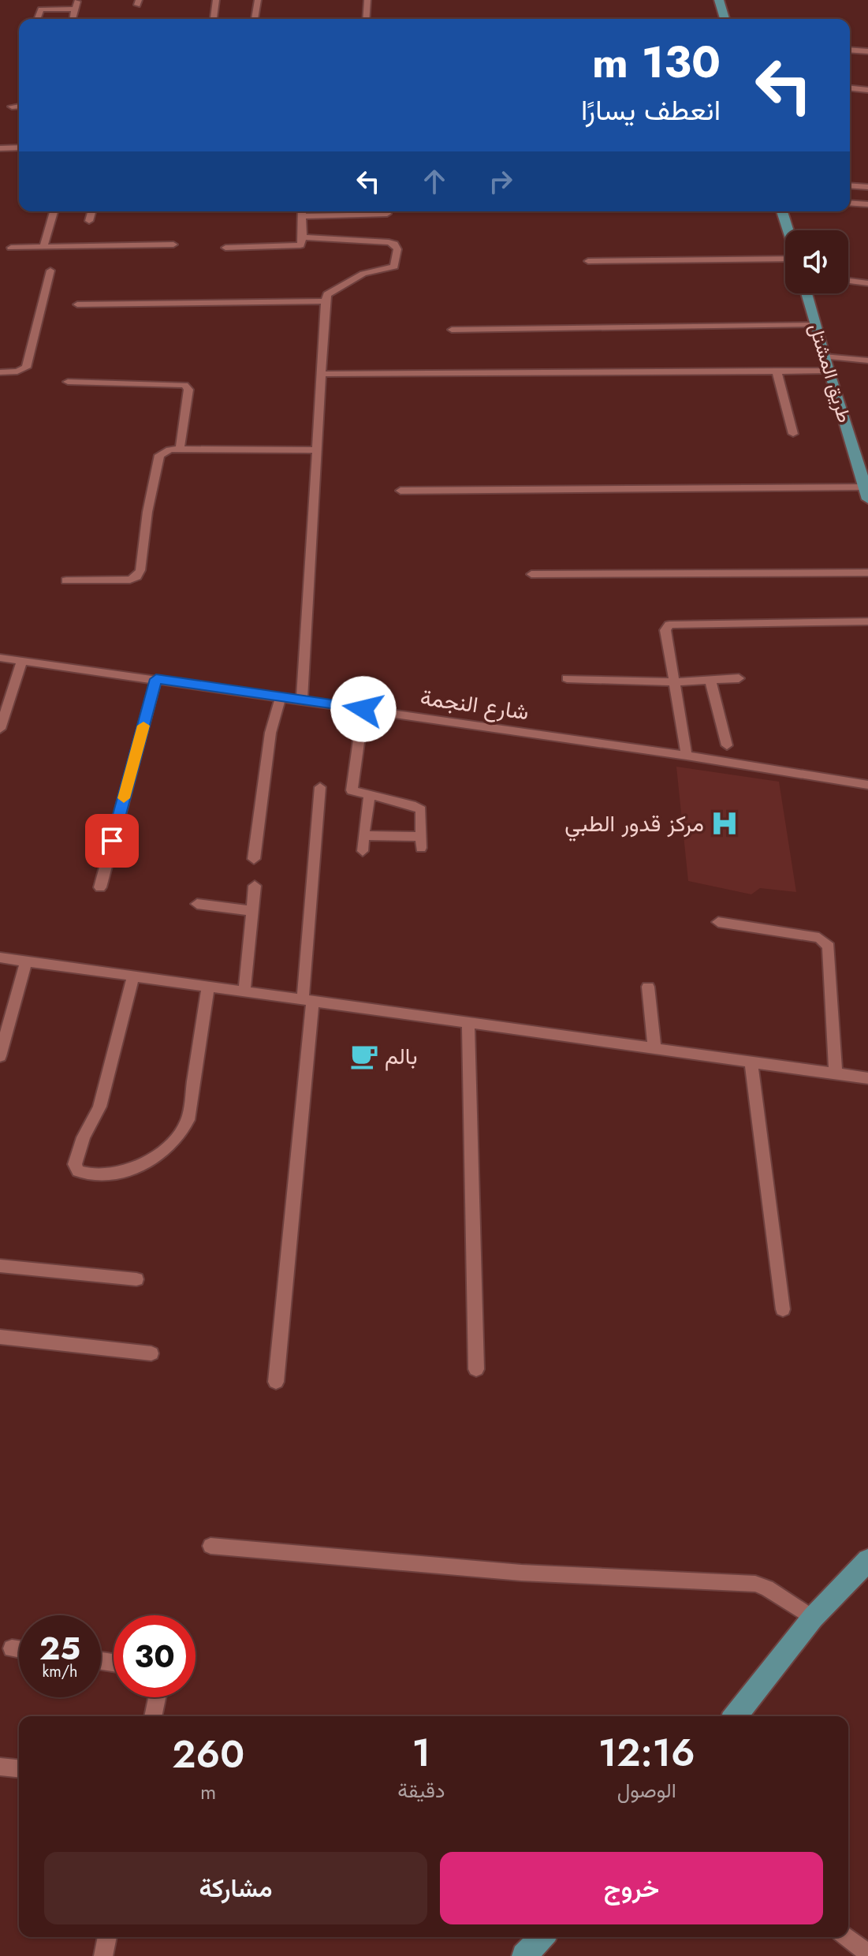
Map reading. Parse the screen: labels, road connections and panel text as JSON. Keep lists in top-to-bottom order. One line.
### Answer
{"streets":{"main road":["طريق المشتل"],"street":["شارع النجمة"]},"places":{"hospital":["مركز قدور الطبي"],"cafe":["بالم"]},"page":{"turn":["130 m","انعطف يسارًا"],"speed":"25 km/h","limit":"30","eta":["12:16","الوصول","1","دقيقة","260","m"],"buttons":["خروج","مشاركة"]}}
